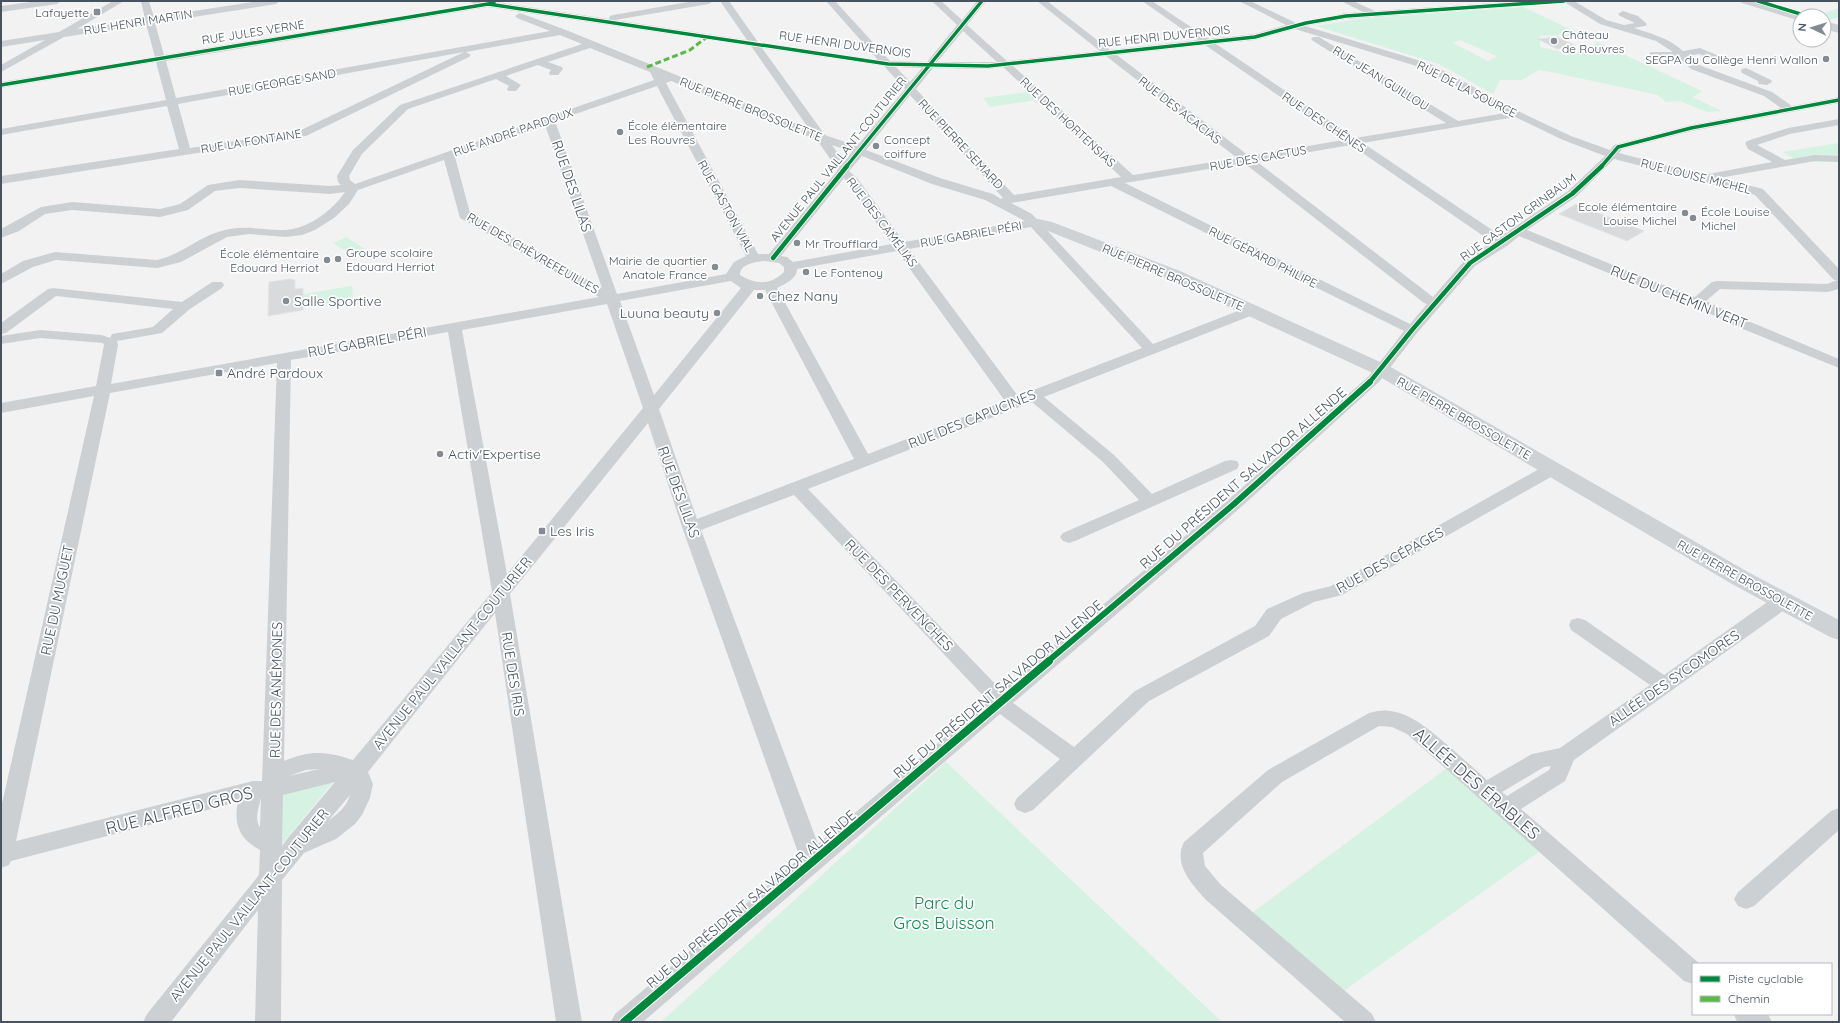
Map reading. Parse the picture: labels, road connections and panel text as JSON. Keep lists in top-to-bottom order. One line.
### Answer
{"streets":{"street":["RUE HENRI MARTIN","RUE JULES VERNE","RUE HENRI DUVERNOIS","RUE JEAN GUILLOU","RUE GEORGE SAND","RUE DE LA SOURCE","RUE PIERRE BROSSOLETTE","RUE DES ACACIAS","RUE DES HORTENSIAS","RUE DES CHÊNES","RUE ANDRÉ PARDOUX","RUE LA FONTAINE","RUE PIERRE SEMARD","RUE DES CACTUS","AVENUE PAUL VAILLANT-COUTURIER","RUE LOUISE MICHEL","RUE DES LILAS","RUE GASTON VIAL","RUE GASTON GRINBAUM","RUE DES CAMÉLIAS","RUE GABRIEL PÉRI","RUE DES CHÈVREFEUILLES","RUE GÉRARD PHILIPE","RUE DU CHEMIN VERT","RUE DES CAPUCINES","RUE DU PRÉSIDENT SALVADOR ALLENDE","RUE DES CÉPAGES","RUE DES PERVENCHES","RUE DU MUGUET","RUE DES IRIS","ALLÉE DES SYCOMORES","RUE DES ANÉMONES","ALLÉE DES ÉRABLES","RUE ALFRED GROS"]},"crossings":[["RUE JULES VERNE","RUE HENRI DUVERNOIS"],["RUE JULES VERNE","RUE PIERRE BROSSOLETTE"],["RUE HENRI DUVERNOIS","RUE DE LA SOURCE"],["RUE HENRI DUVERNOIS","RUE PIERRE BROSSOLETTE"],["RUE HENRI DUVERNOIS","RUE DES ACACIAS"],["RUE HENRI DUVERNOIS","RUE DES HORTENSIAS"],["RUE HENRI DUVERNOIS","RUE DES CHÊNES"],["RUE HENRI DUVERNOIS","RUE PIERRE SEMARD"],["RUE HENRI DUVERNOIS","AVENUE PAUL VAILLANT-COUTURIER"],["RUE HENRI DUVERNOIS","RUE DES CAMÉLIAS"],["RUE JEAN GUILLOU","RUE DE LA SOURCE"],["RUE JEAN GUILLOU","RUE DES CACTUS"],["RUE GEORGE SAND","RUE PIERRE BROSSOLETTE"],["RUE GEORGE SAND","RUE LA FONTAINE"],["RUE DE LA SOURCE","RUE DES CACTUS"],["RUE DE LA SOURCE","RUE LOUISE MICHEL"],["RUE DE LA SOURCE","RUE GASTON GRINBAUM"],["RUE PIERRE BROSSOLETTE","RUE ANDRÉ PARDOUX"],["RUE PIERRE BROSSOLETTE","RUE PIERRE SEMARD"],["RUE PIERRE BROSSOLETTE","RUE DES CACTUS"],["RUE PIERRE BROSSOLETTE","AVENUE PAUL VAILLANT-COUTURIER"],["RUE PIERRE BROSSOLETTE","RUE GASTON VIAL"],["RUE PIERRE BROSSOLETTE","RUE GASTON GRINBAUM"],["RUE PIERRE BROSSOLETTE","RUE DES CAMÉLIAS"],["RUE PIERRE BROSSOLETTE","RUE GABRIEL PÉRI"],["RUE PIERRE BROSSOLETTE","RUE DES CAPUCINES"],["RUE PIERRE BROSSOLETTE","RUE DU PRÉSIDENT SALVADOR ALLENDE"],["RUE PIERRE BROSSOLETTE","RUE DES CÉPAGES"],["RUE PIERRE BROSSOLETTE","ALLÉE DES SYCOMORES"],["RUE DES ACACIAS","RUE DES CACTUS"],["RUE DES ACACIAS","RUE GASTON GRINBAUM"],["RUE DES HORTENSIAS","RUE DES CACTUS"],["RUE DES HORTENSIAS","AVENUE PAUL VAILLANT-COUTURIER"],["RUE DES CHÊNES","RUE DES CACTUS"],["RUE DES CHÊNES","RUE GASTON GRINBAUM"],["RUE ANDRÉ PARDOUX","RUE DES LILAS"],["RUE ANDRÉ PARDOUX","RUE GASTON VIAL"],["RUE ANDRÉ PARDOUX","RUE DES CHÈVREFEUILLES"],["RUE PIERRE SEMARD","RUE DES CACTUS"],["RUE PIERRE SEMARD","AVENUE PAUL VAILLANT-COUTURIER"],["RUE DES CACTUS","RUE GÉRARD PHILIPE"],["AVENUE PAUL VAILLANT-COUTURIER","RUE DES LILAS"],["AVENUE PAUL VAILLANT-COUTURIER","RUE DES CAMÉLIAS"],["AVENUE PAUL VAILLANT-COUTURIER","RUE DES IRIS"],["AVENUE PAUL VAILLANT-COUTURIER","RUE DES ANÉMONES"],["AVENUE PAUL VAILLANT-COUTURIER","RUE ALFRED GROS"],["RUE LOUISE MICHEL","RUE GASTON GRINBAUM"],["RUE DES LILAS","RUE GABRIEL PÉRI"],["RUE DES LILAS","RUE DES CHÈVREFEUILLES"],["RUE DES LILAS","RUE DES CAPUCINES"],["RUE DES LILAS","RUE DU PRÉSIDENT SALVADOR ALLENDE"],["RUE GASTON GRINBAUM","RUE GÉRARD PHILIPE"],["RUE GASTON GRINBAUM","RUE DU CHEMIN VERT"],["RUE GASTON GRINBAUM","RUE DU PRÉSIDENT SALVADOR ALLENDE"],["RUE DES CAMÉLIAS","RUE GABRIEL PÉRI"],["RUE DES CAMÉLIAS","RUE DES CAPUCINES"],["RUE GABRIEL PÉRI","RUE DES CHÈVREFEUILLES"],["RUE GABRIEL PÉRI","RUE DU MUGUET"],["RUE GABRIEL PÉRI","RUE DES IRIS"],["RUE GABRIEL PÉRI","RUE DES ANÉMONES"],["RUE DES CAPUCINES","RUE DES PERVENCHES"],["RUE DU PRÉSIDENT SALVADOR ALLENDE","RUE DES PERVENCHES"],["RUE DU MUGUET","RUE ALFRED GROS"],["ALLÉE DES SYCOMORES","ALLÉE DES ÉRABLES"],["RUE DES ANÉMONES","RUE ALFRED GROS"]],"parks":["Parc du Gros Buisson"],"places":{"transit":["Lafayette","André Pardoux","Les Iris"],"other":["Château de Rouvres","SEGPA du Collège Henri Wallon","École élémentaire Les Rouvres","Concept coiffure","Ecole élémentaire Louise Michel","École Louise Michel","Mr Troufflard","Groupe scolaire Edouard Herriot","École élémentaire Edouard Herriot","Mairie de quartier Anatole France","Le Fontenoy","Chez Nany","Salle Sportive","Luuna beauty","Activ'Expertise"]},"legend":["Piste cyclable","Chemin"],"north":"left"}
